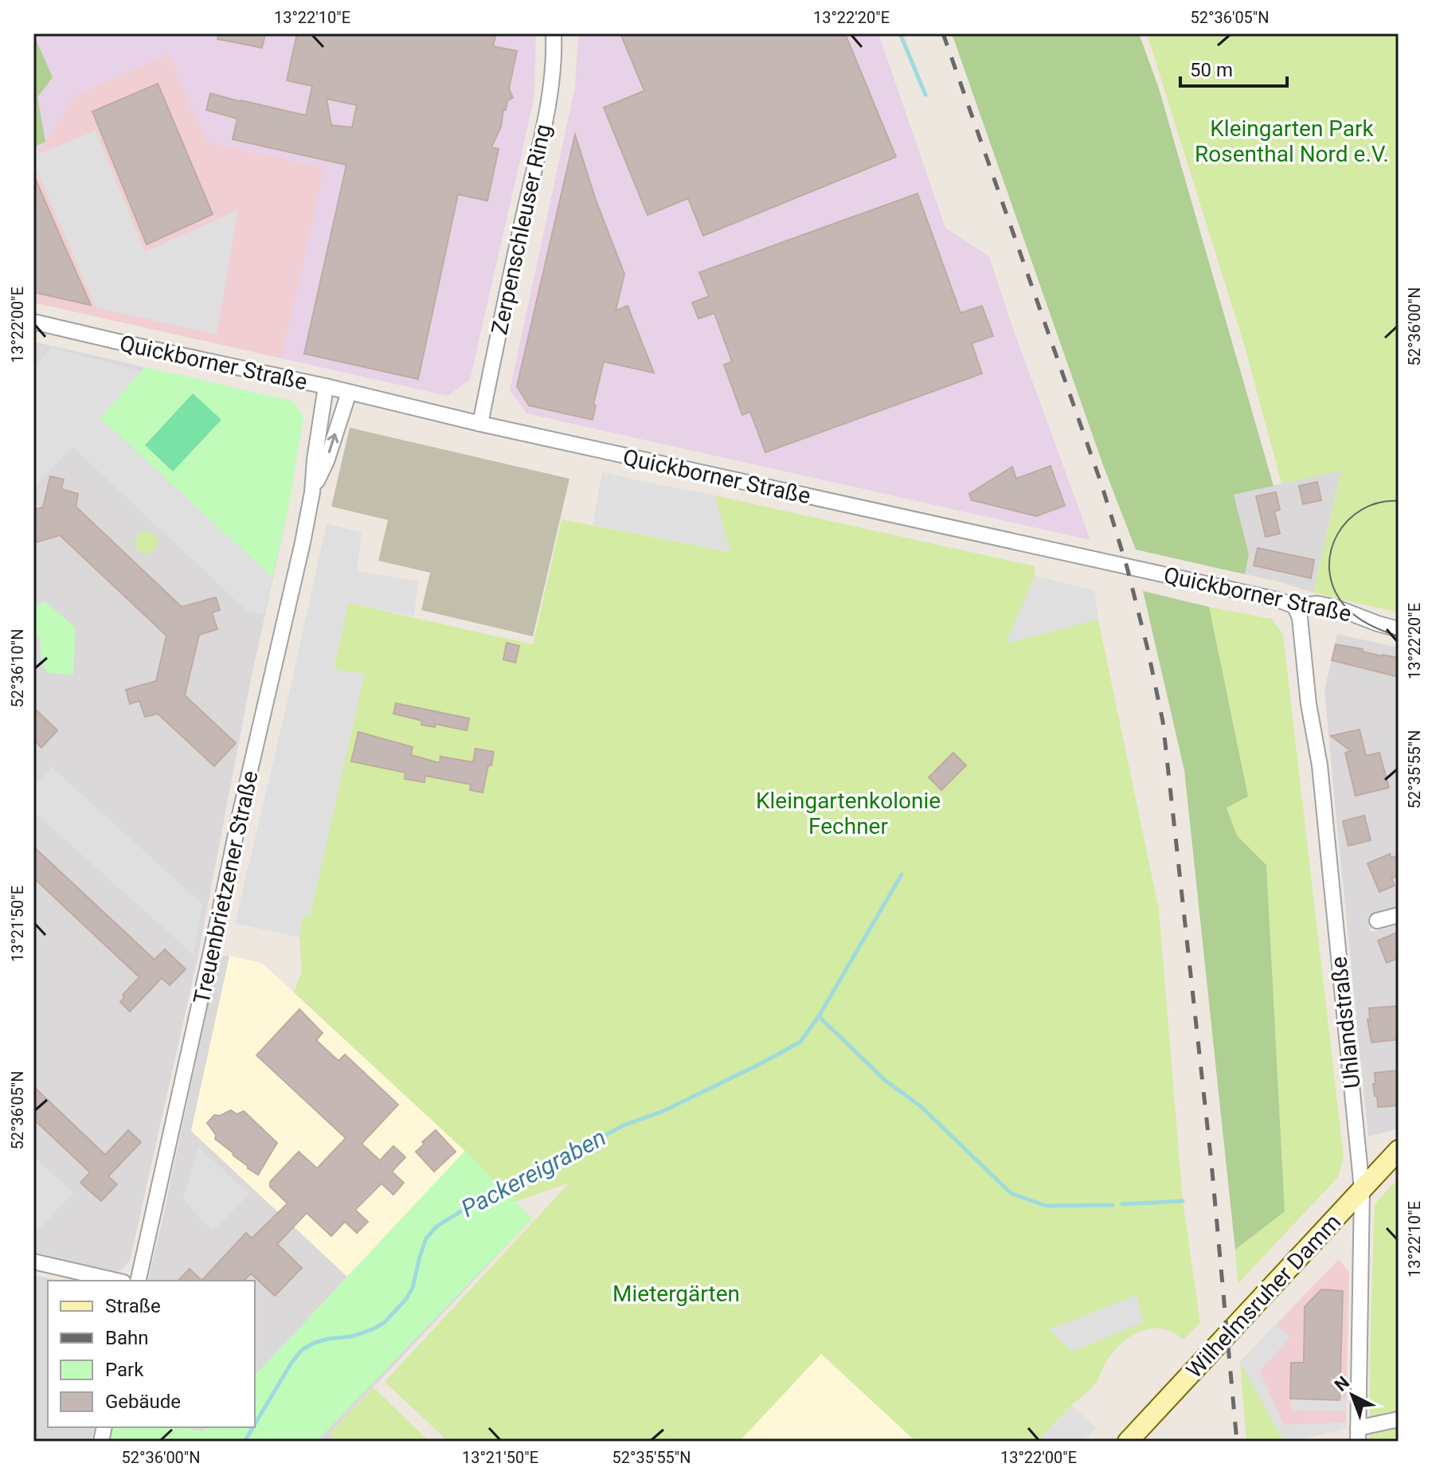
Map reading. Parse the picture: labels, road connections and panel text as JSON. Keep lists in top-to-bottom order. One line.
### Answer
{"streets":{"main road":["Wilhelmsruher Damm"],"street":["Zerpenschleuser Ring","Quickborner Straße","Treuenbrietzener Straße","Uhlandstraße"]},"crossings":[["Zerpenschleuser Ring","Quickborner Straße"],["Quickborner Straße","Treuenbrietzener Straße"],["Quickborner Straße","Uhlandstraße"],["Uhlandstraße","Wilhelmsruher Damm"]],"water":["Packereigraben"],"parks":["Kleingarten Park Rosenthal Nord e.V.","Kleingartenkolonie Fechner","Mietergärten"],"legend":["Straße","Bahn","Park","Gebäude"],"scale_bar":"50 m","north":"top left","coordinates":["13°22'10\"E","13°22'20\"E","52°36'05\"N","13°22'00\"E","52°36'00\"N","52°36'10\"N","52°35'55\"N","13°21'50\"E"]}
